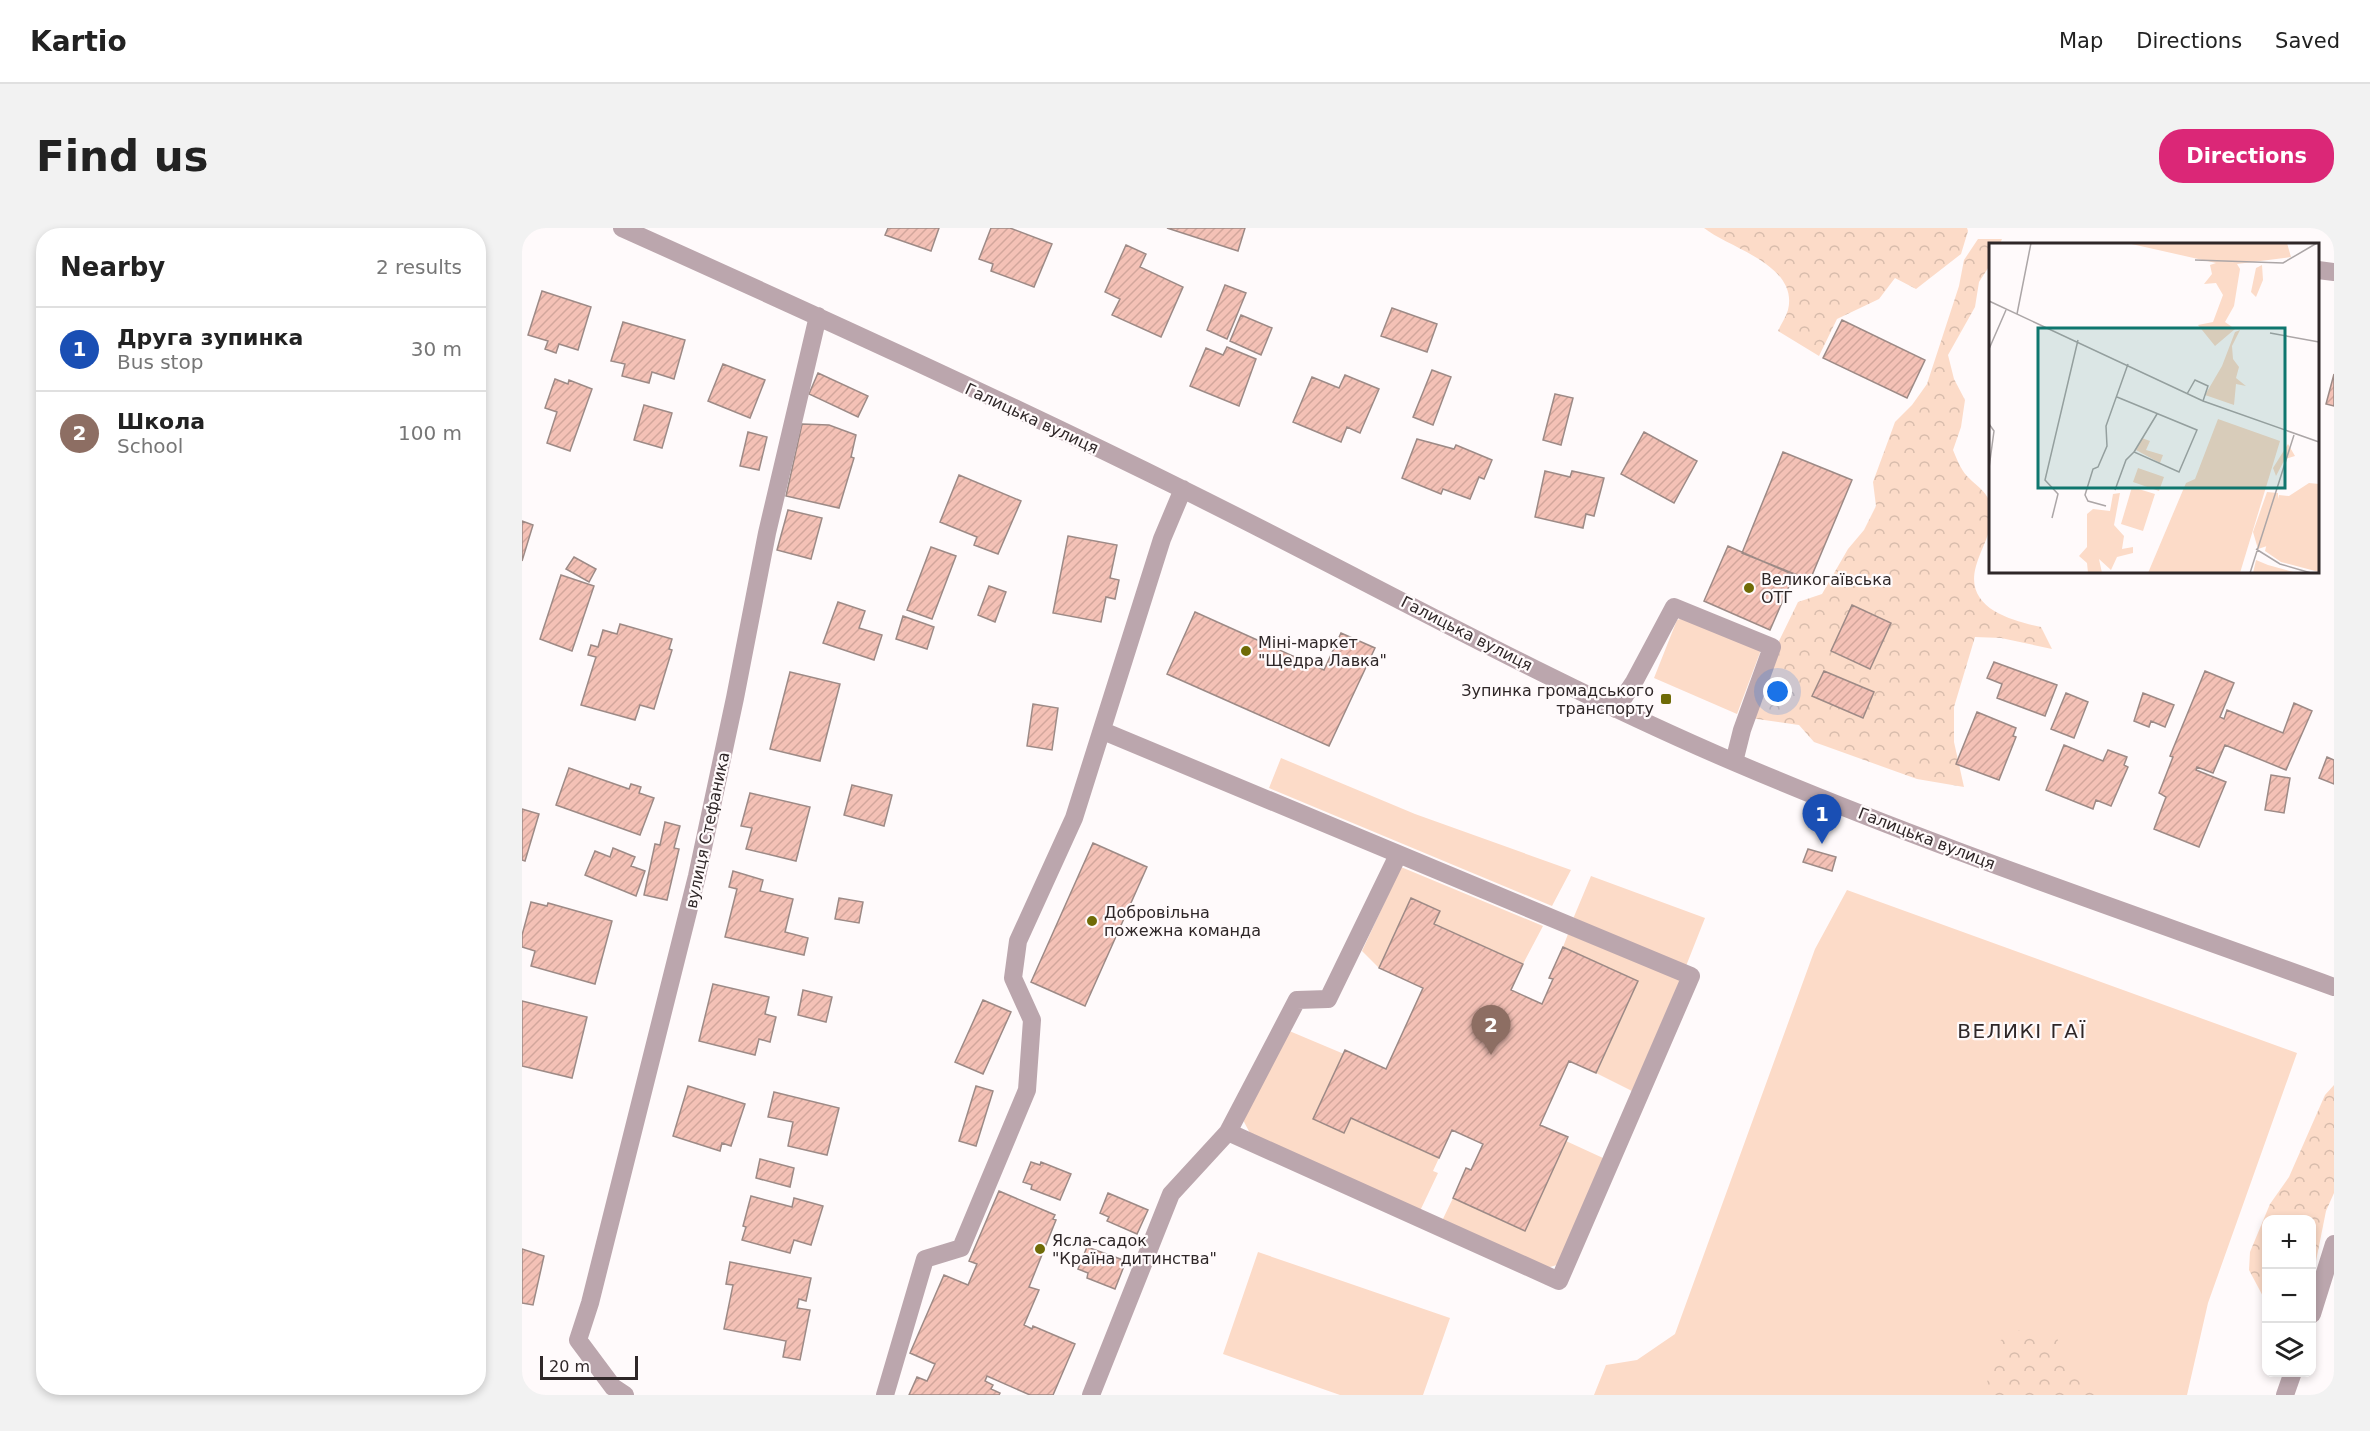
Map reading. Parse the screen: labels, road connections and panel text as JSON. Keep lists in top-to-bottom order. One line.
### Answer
{"streets":{"street":["Галицька вулиця","вулиця Стефаника"]},"crossings":[["Галицька вулиця","вулиця Стефаника"]],"districts":["ВЕЛИКІ ГАЇ"],"places":{"other":["Великогаївська ОТГ","Міні-маркет \"Щедра Лавка\"","Добровільна пожежна команда","Ясла-садок \"Країна дитинства\""],"transit":["Зупинка громадського транспорту"]},"scale_bar":"20 m","page":{"header":"Kartio","nav":["Map","Directions","Saved"],"buttons":"Directions","title":"Find us","heading":["Nearby","2 results"],"list":[{"mark":"1","name":"Друга зупинка","note":"Bus stop","value":"30 m"},{"mark":"2","name":"Школа","note":"School","value":"100 m"}],"pins":["1","2"],"map_buttons":["+","−"],"scale":"20 m"}}
